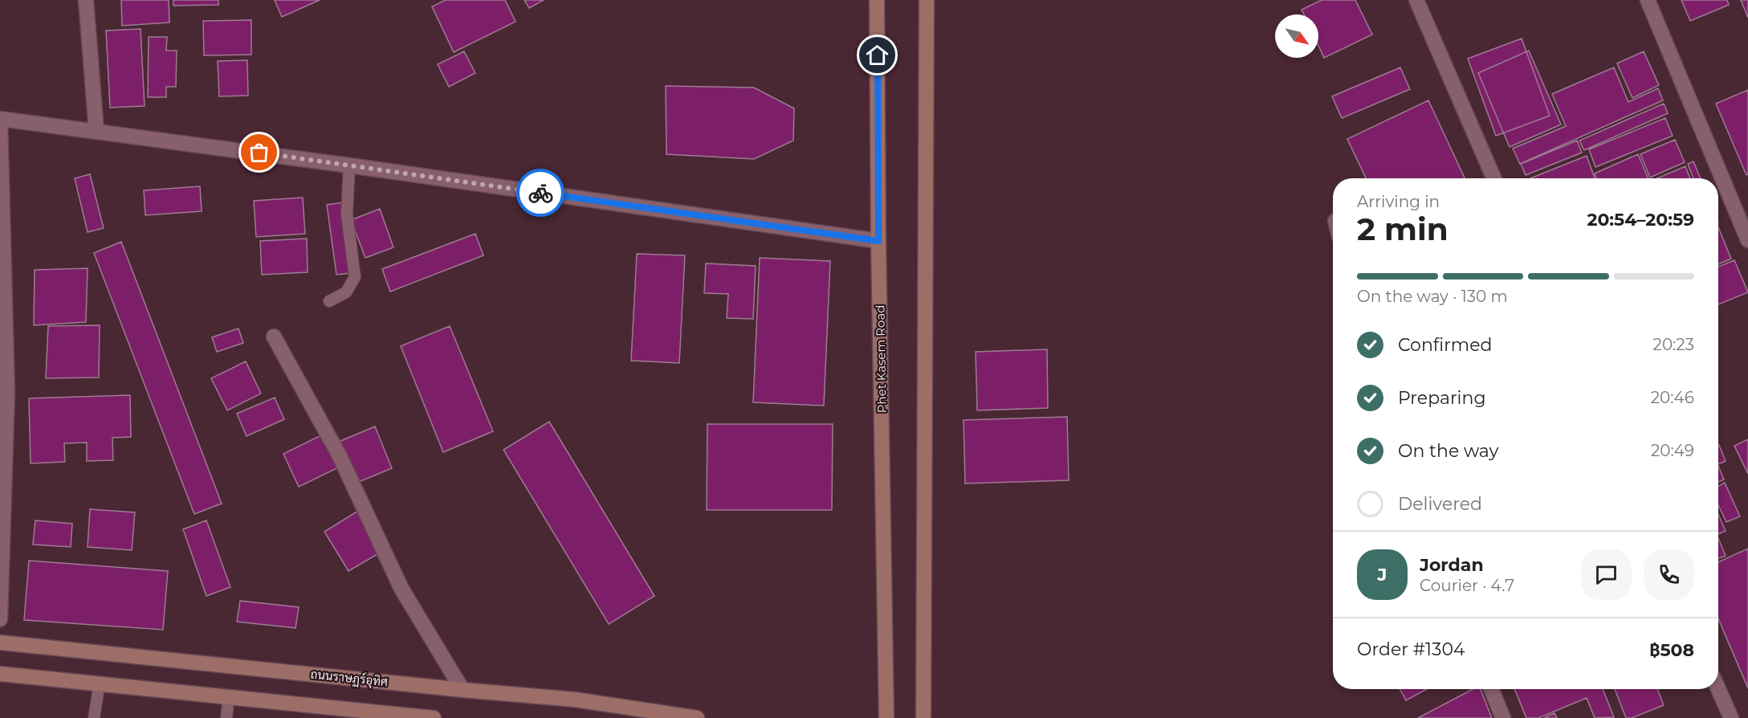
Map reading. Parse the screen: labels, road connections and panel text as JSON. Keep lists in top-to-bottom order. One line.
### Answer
{"streets":{"main road":["Phet Kasem Road","ถนนราษฏร์อุทิศ"]},"north":"bottom right","page":{"heading":["2 min","Arriving in","20:54–20:59"],"panel":["Jordan","Courier · 4.7","Order #1304","฿508"],"bar":"On the way · 130 m","list":[["Confirmed","20:23"],["Preparing","20:46"],["On the way","20:49"],"Delivered"],"round":"J"}}
